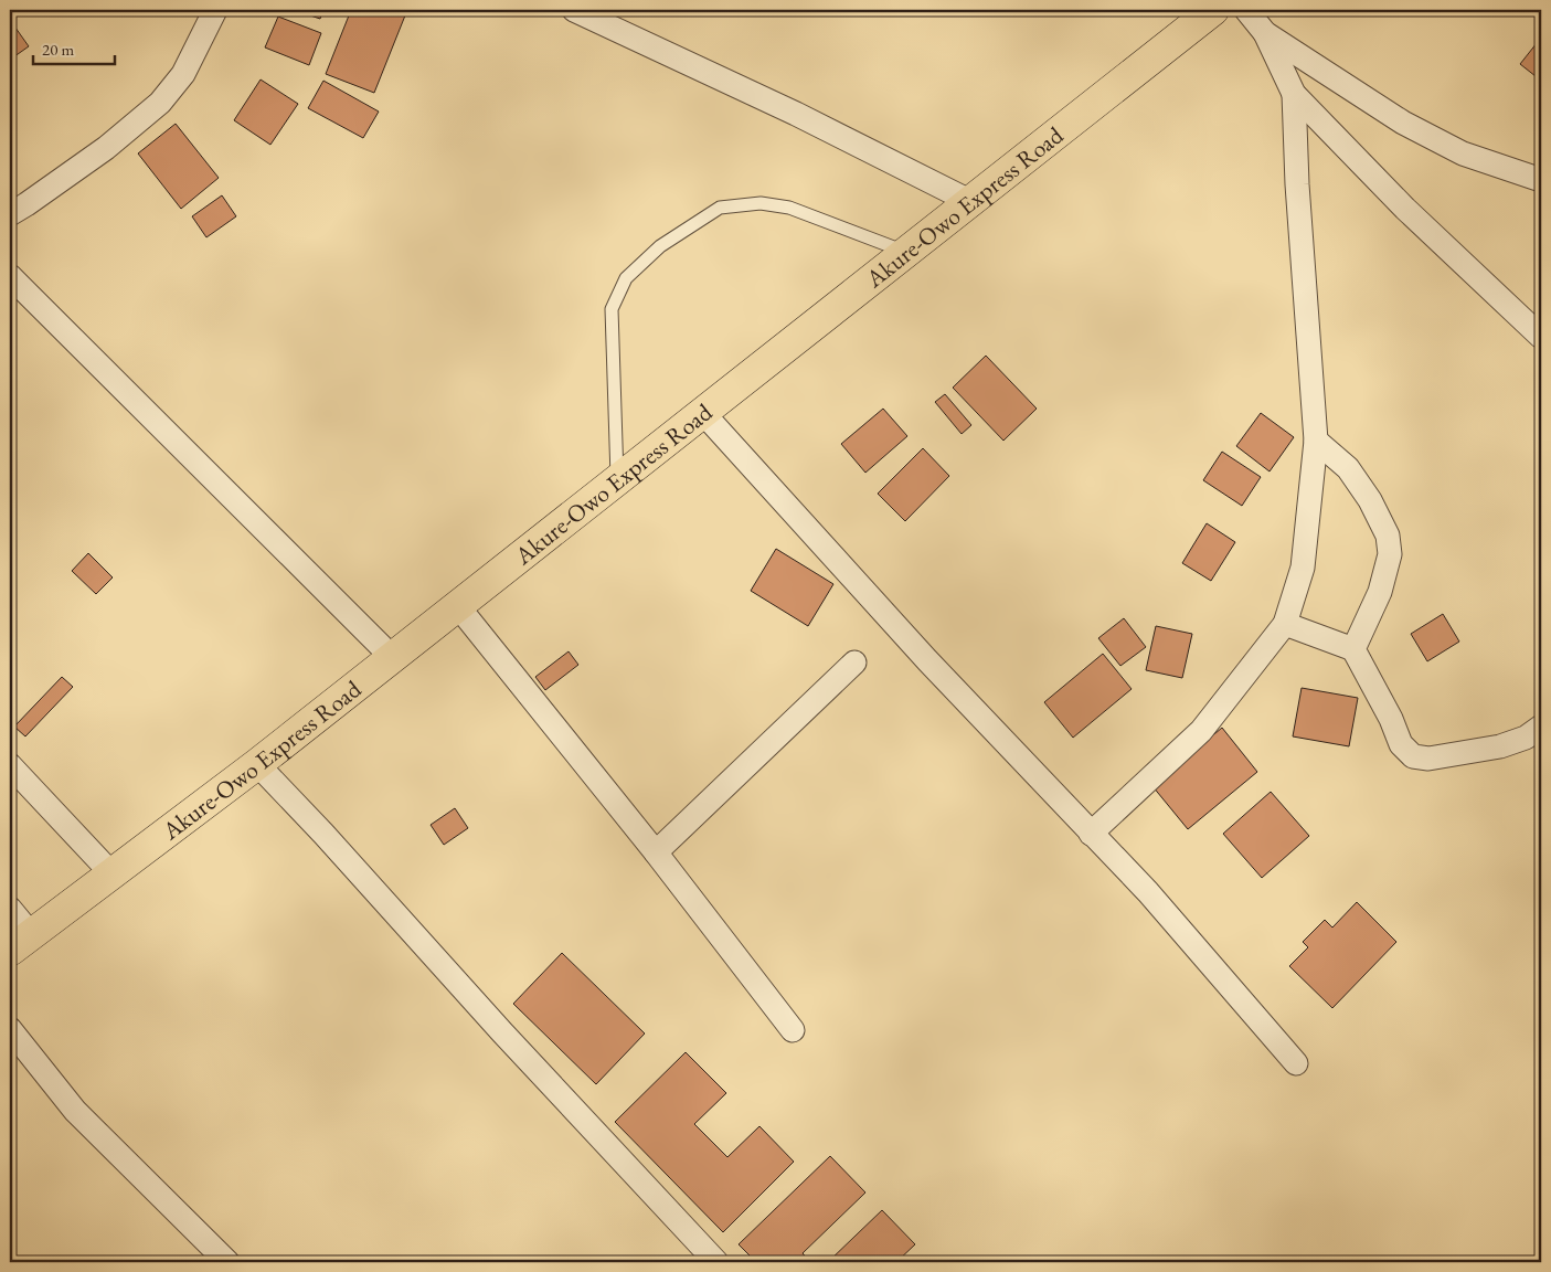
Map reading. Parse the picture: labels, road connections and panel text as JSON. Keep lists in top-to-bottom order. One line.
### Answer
{"streets":{"highway":["Akure-Owo Express Road"]},"scale_bar":"20 m"}
